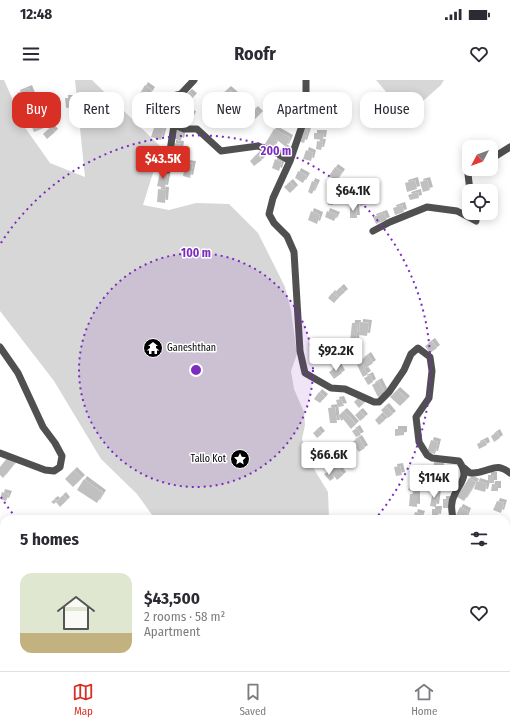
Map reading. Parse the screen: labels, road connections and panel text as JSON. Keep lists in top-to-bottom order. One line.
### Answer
{"places":{"temple":["Ganeshthan"],"place":["Tallo Kot"]},"north":"bottom left","page":{"status":"12:48","header":"Roofr","chip":["Buy","Rent","Filters","New","Apartment","House"],"price":["$43.5K","$64.1K","$92.2K","$66.6K","$114K"],"heading":"5 homes","list":[{"name":"$43,500","note":"2 rooms · 58 m² · Apartment"}],"tabs":["Map","Saved","Home"]},"rings":["200 m","100 m"]}
